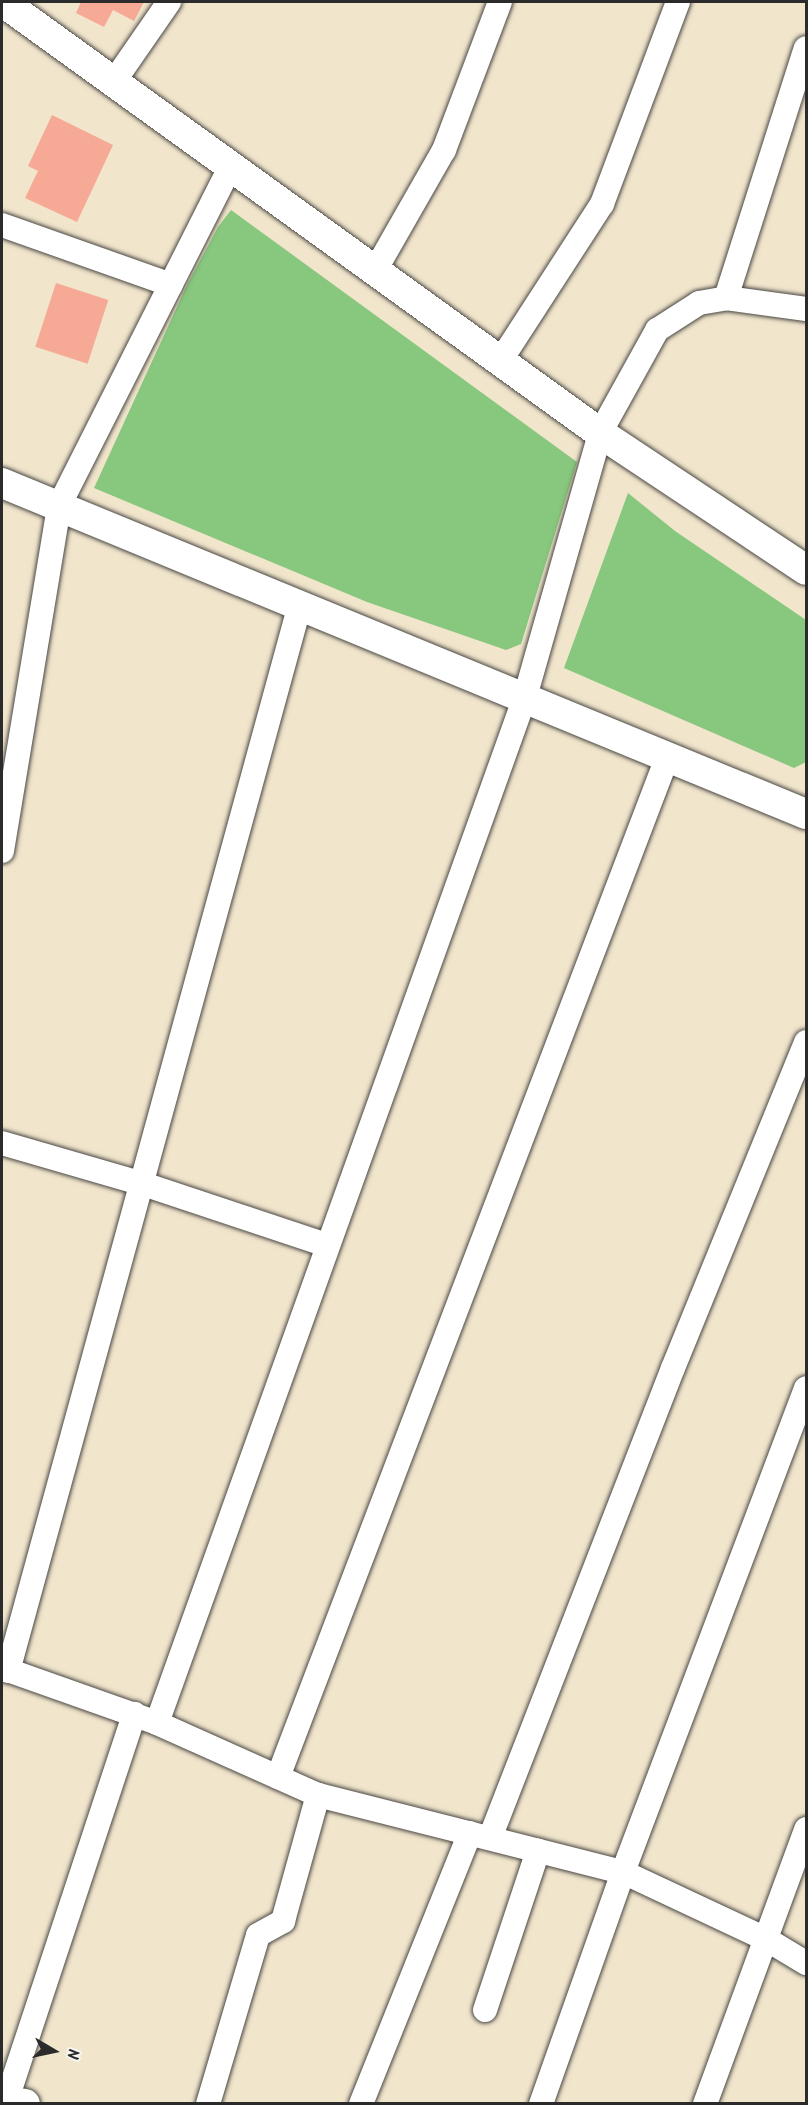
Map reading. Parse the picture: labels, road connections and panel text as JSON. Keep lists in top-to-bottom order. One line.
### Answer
{"north":"right"}
